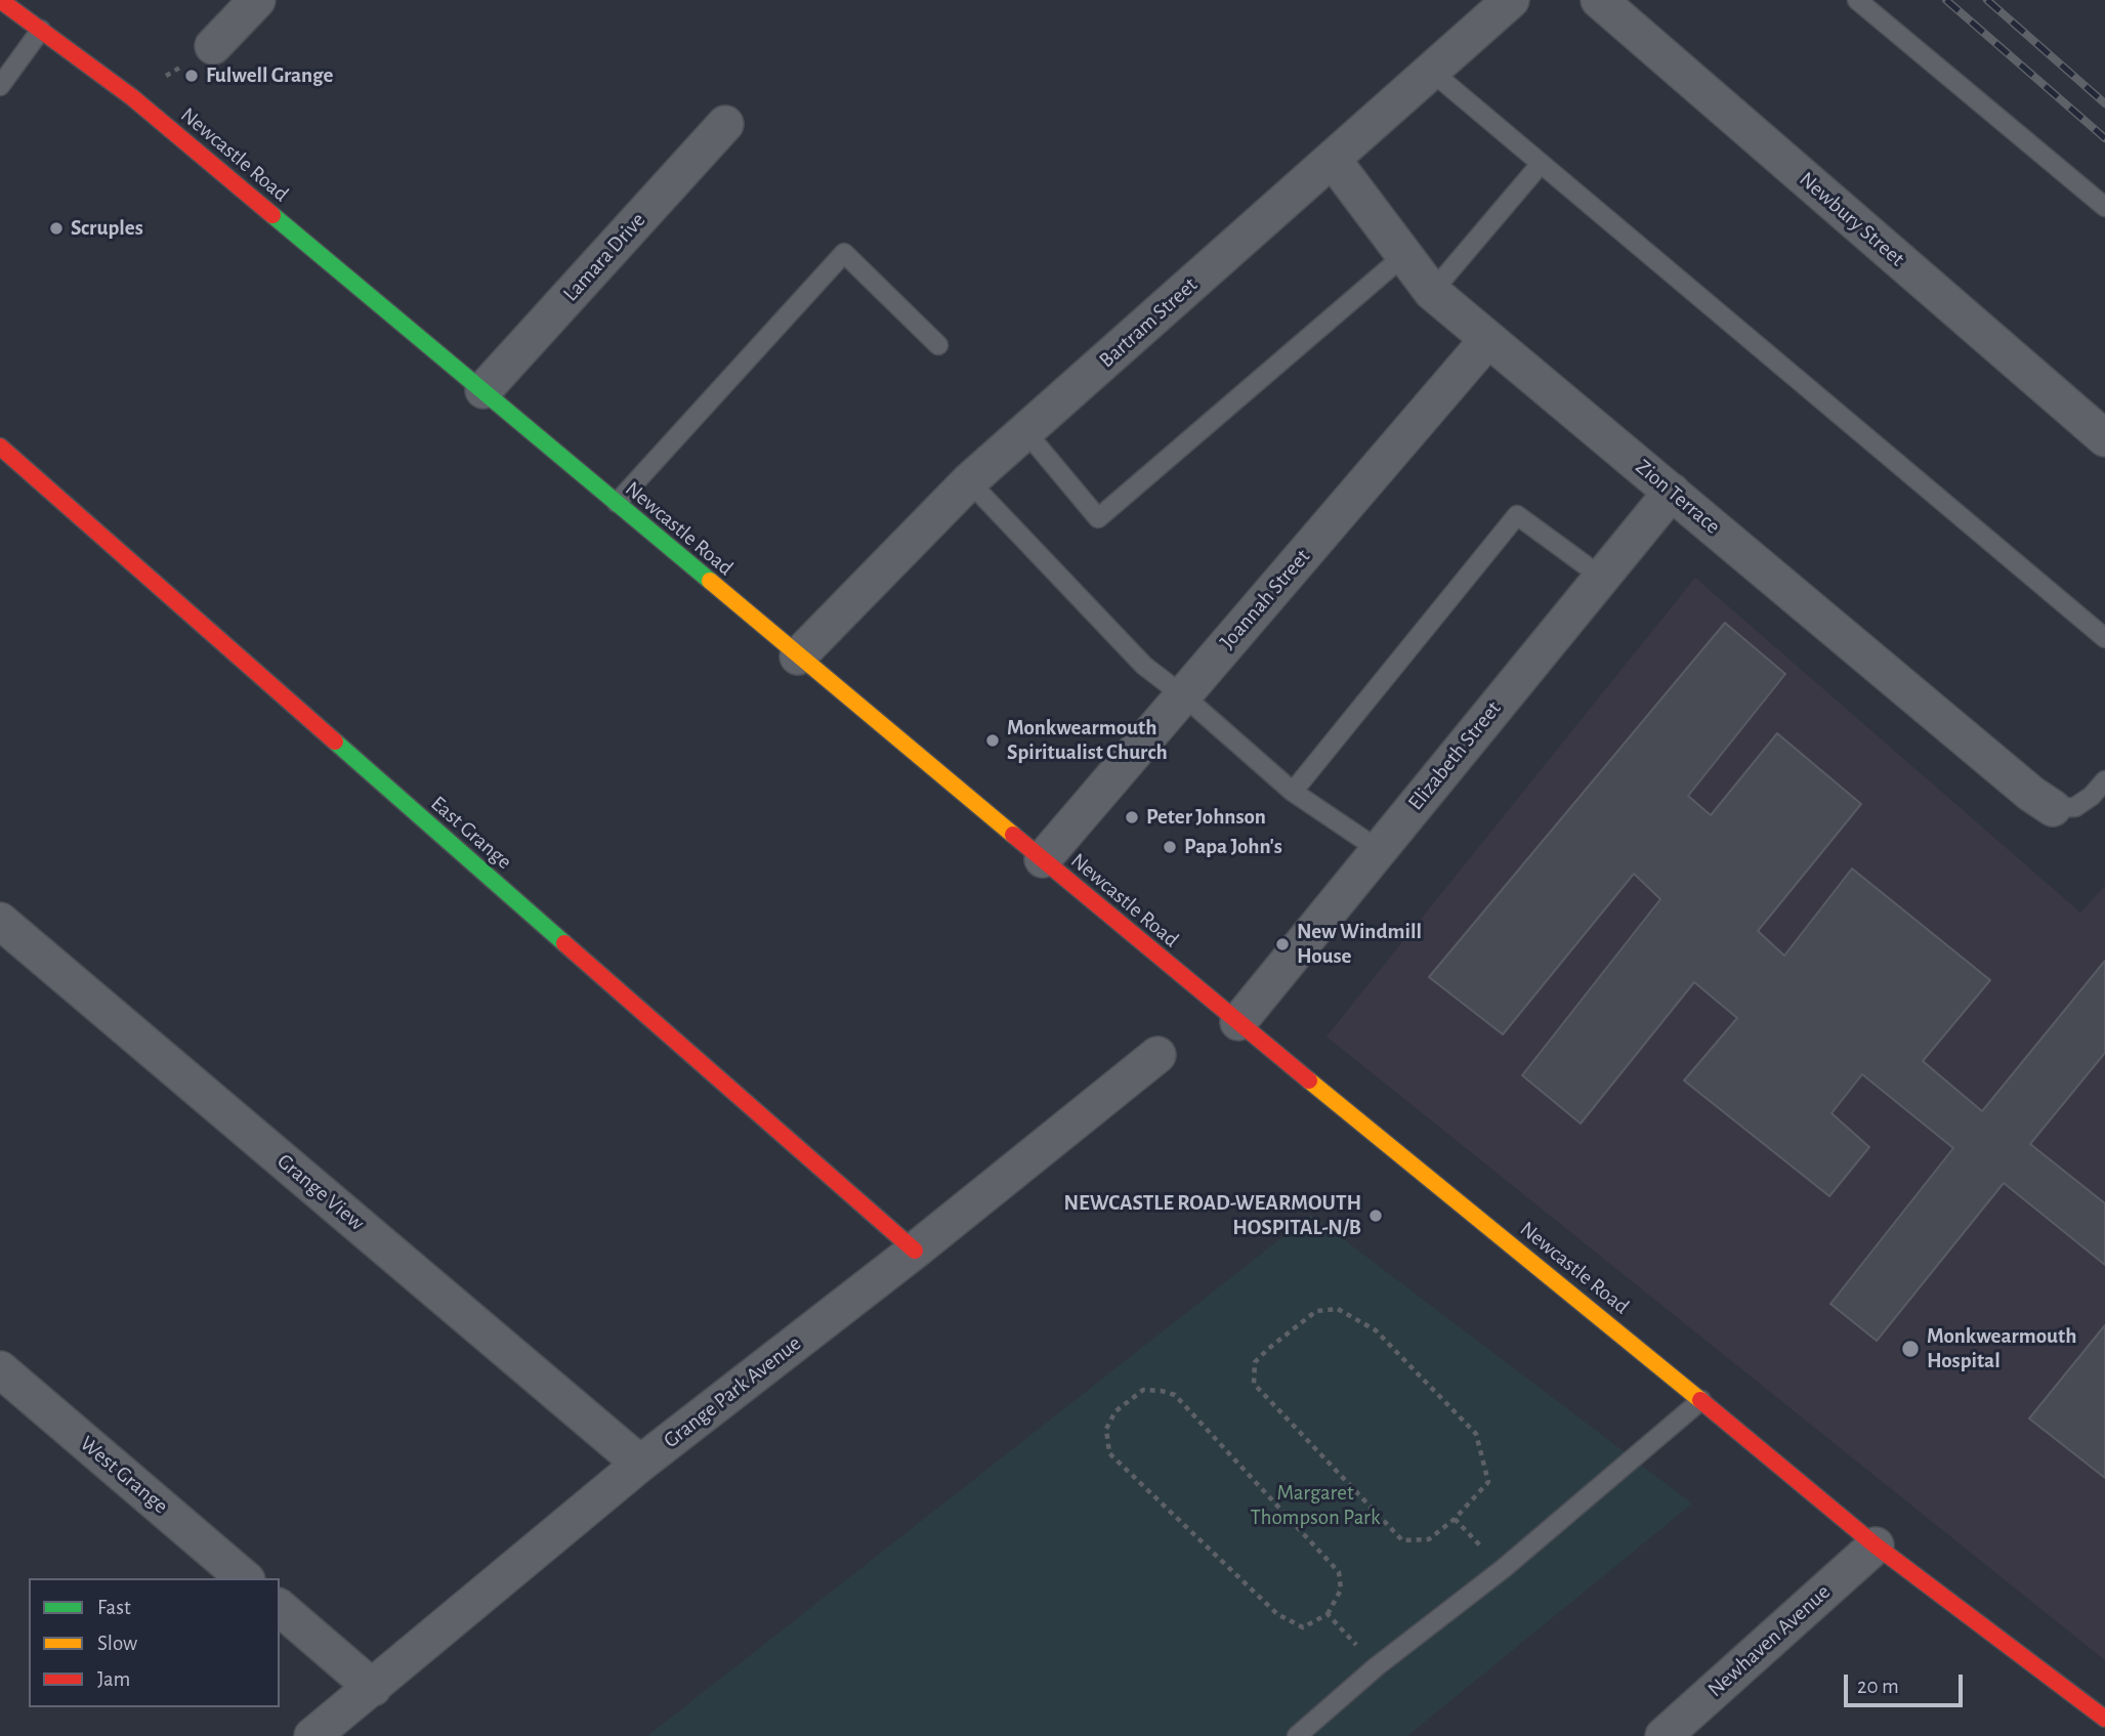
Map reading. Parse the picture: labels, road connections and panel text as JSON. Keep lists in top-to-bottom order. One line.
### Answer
{"streets":{"main road":["Newcastle Road","East Grange"],"street":["Newbury Street","Lamara Drive","Bartram Street","Zion Terrace","Joannah Street","Elizabeth Street","Grange View","Grange Park Avenue","West Grange","Newhaven Avenue"]},"crossings":[["Newcastle Road","Lamara Drive"],["Newcastle Road","Bartram Street"],["Newcastle Road","Joannah Street"],["Newcastle Road","Elizabeth Street"],["Newcastle Road","Newhaven Avenue"],["Bartram Street","Zion Terrace"],["Zion Terrace","Joannah Street"],["Zion Terrace","Elizabeth Street"],["East Grange","Grange Park Avenue"],["Grange View","Grange Park Avenue"]],"parks":["Margaret Thompson Park"],"places":["Fulwell Grange","Scruples","Monkwearmouth Spiritualist Church","Peter Johnson","Papa John's","New Windmill House","NEWCASTLE ROAD-WEARMOUTH HOSPITAL-N/B","Monkwearmouth Hospital"],"legend":["Fast","Slow","Jam"],"scale_bar":"20 m"}
